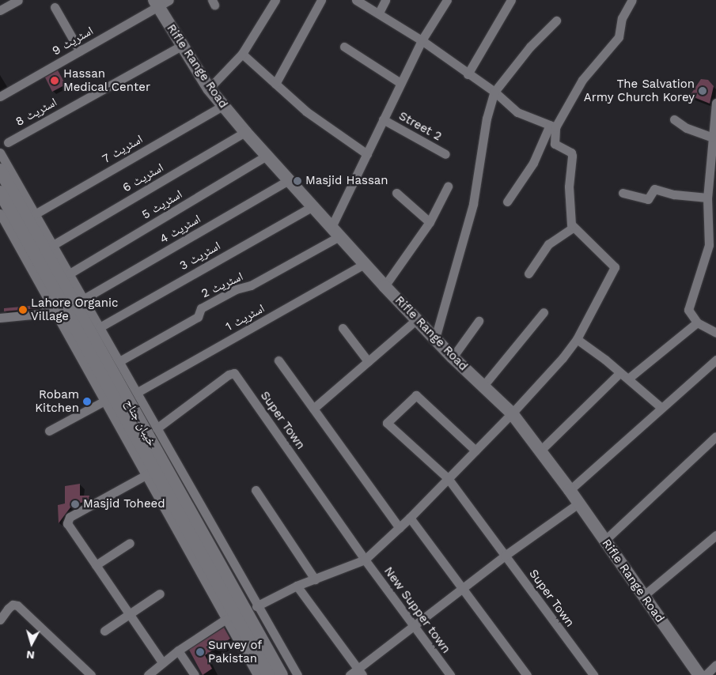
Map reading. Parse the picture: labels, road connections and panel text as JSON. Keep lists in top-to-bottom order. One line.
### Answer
{"streets":{"main road":["Rifle Range Road","خیبان جناح"],"street":["اسٹریٹ 9","اسٹریٹ 8","Street 2","اسٹریٹ 7","اسٹریٹ 6","اسٹریٹ 5","اسٹریٹ 4","اسٹریٹ 3","اسٹریٹ 2","اسٹریٹ 1","Super Town","New Supper town"]},"crossings":[["اسٹریٹ 9","Rifle Range Road"],["Rifle Range Road","اسٹریٹ 8"],["Rifle Range Road","اسٹریٹ 7"],["Rifle Range Road","اسٹریٹ 6"],["Rifle Range Road","اسٹریٹ 5"],["Rifle Range Road","اسٹریٹ 4"],["Rifle Range Road","اسٹریٹ 3"],["Rifle Range Road","اسٹریٹ 2"],["Rifle Range Road","اسٹریٹ 1"],["Super Town","New Supper town"]],"places":["Hassan Medical Center","The Salvation Army Church Korey","Masjid Hassan","Lahore Organic Village","Robam Kitchen","Masjid Toheed","Survey of Pakistan"],"north":"bottom"}
